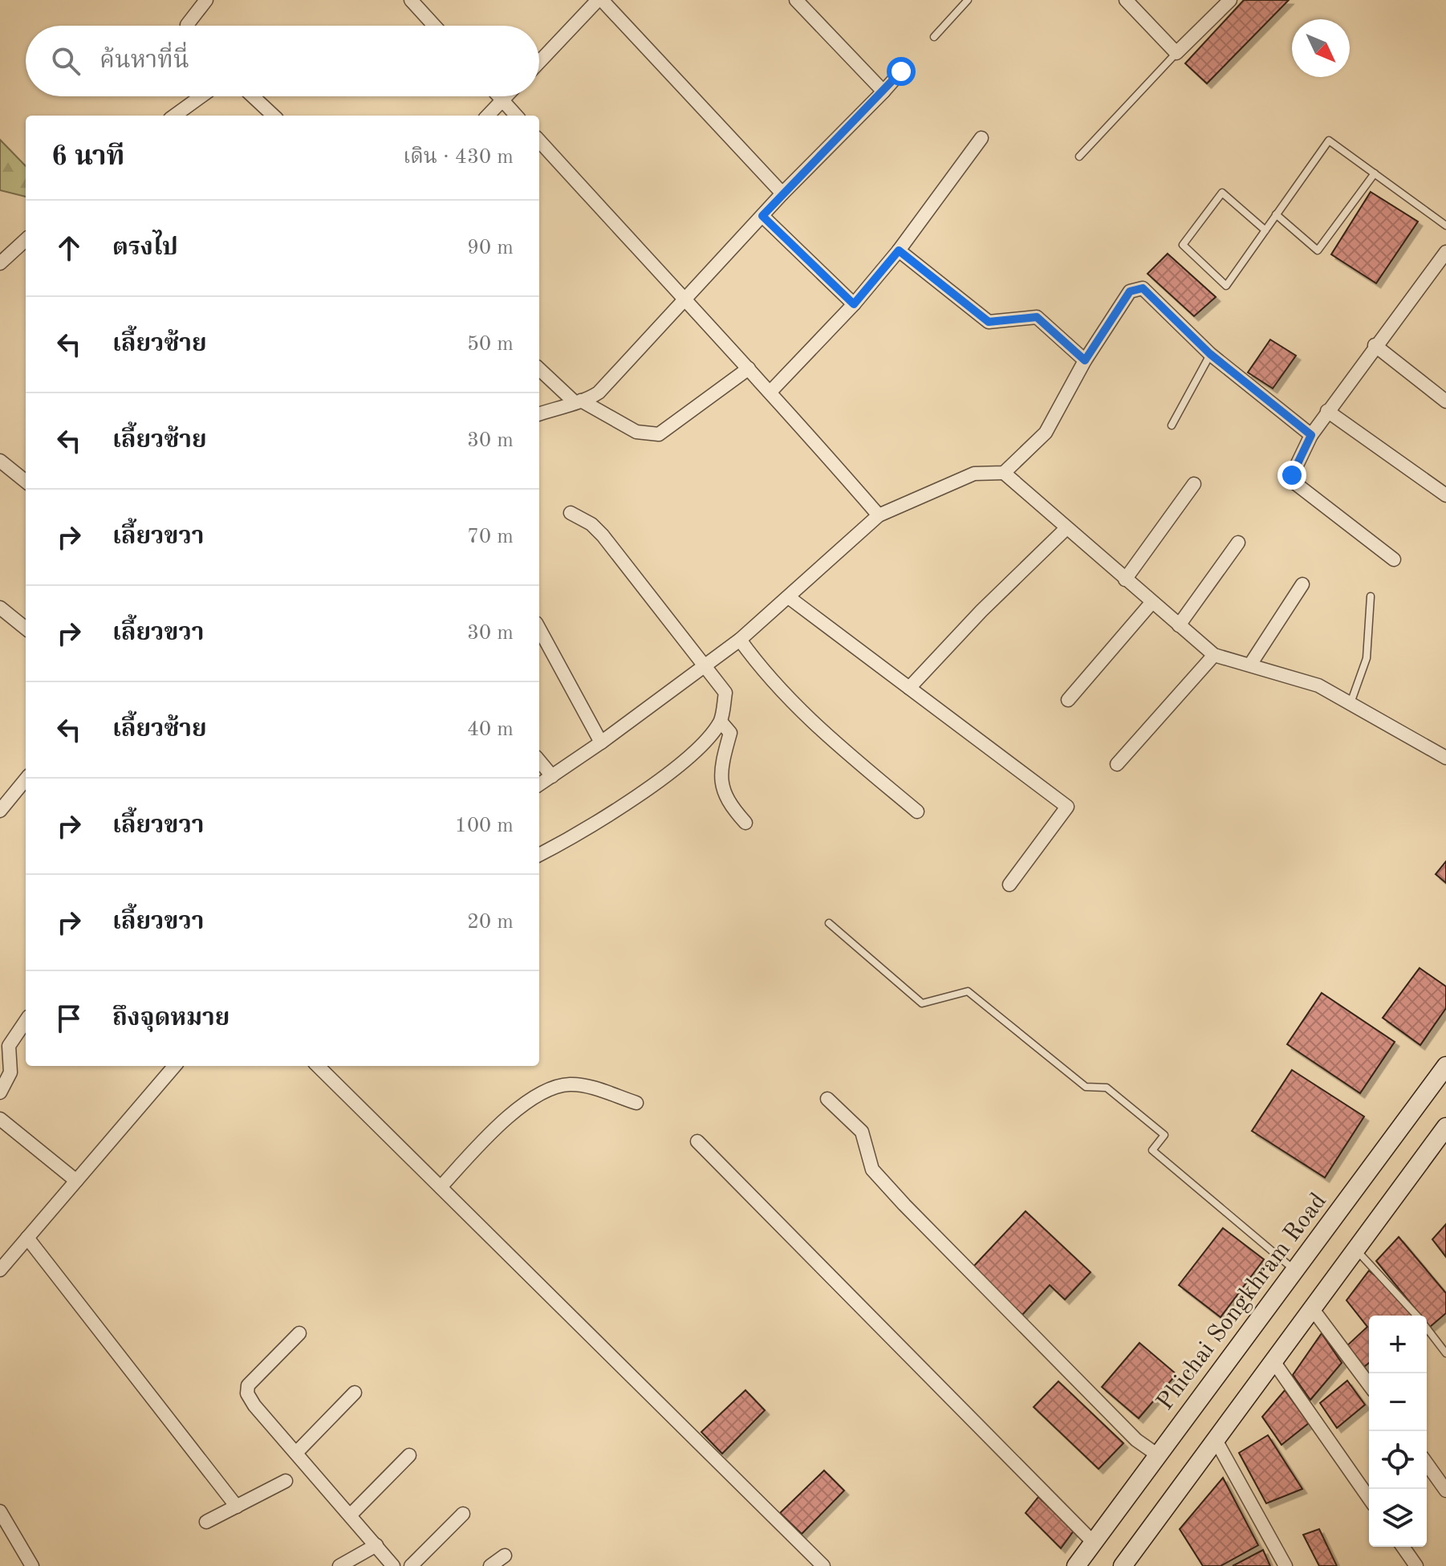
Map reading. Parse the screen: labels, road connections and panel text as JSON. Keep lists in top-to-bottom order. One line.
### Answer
{"streets":{"main road":["Phichai Songkhram Road"]},"north":"bottom right","page":{"search":"ค้นหาที่นี่","heading":["6 นาที","เดิน · 430 m"],"list":[["ตรงไป","90 m"],["เลี้ยวซ้าย","50 m"],["เลี้ยวซ้าย","30 m"],["เลี้ยวขวา","70 m"],["เลี้ยวขวา","30 m"],["เลี้ยวซ้าย","40 m"],["เลี้ยวขวา","100 m"],["เลี้ยวขวา","20 m"],"ถึงจุดหมาย"],"map_buttons":["+","−"]}}
